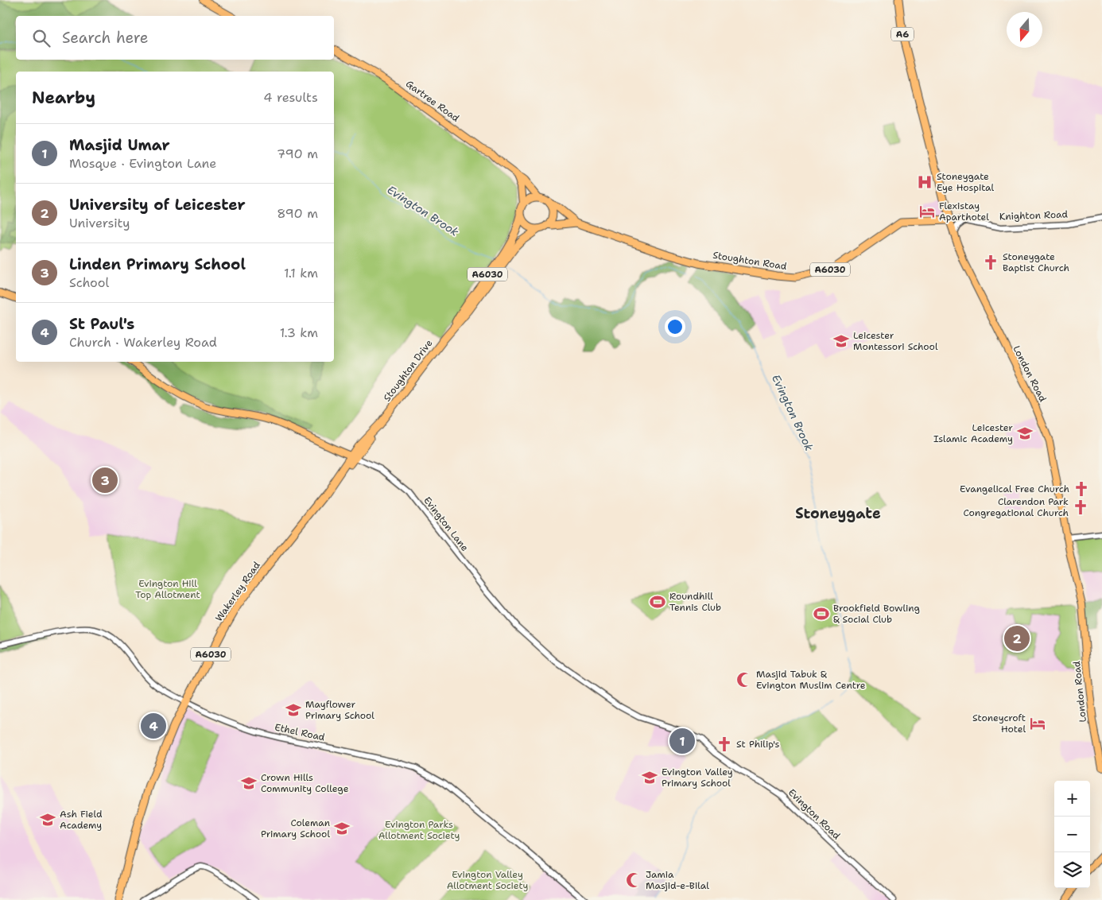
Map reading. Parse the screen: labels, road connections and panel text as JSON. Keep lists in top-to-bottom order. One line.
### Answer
{"streets":{"highway":["A6","Stoughton Road","A6030","Stoughton Drive","London Road","Wakerley Road"],"main road":["Gartree Road","Evington Lane"],"street":["Knighton Road","Ethel Road","Evington Road"]},"crossings":[["Gartree Road","A6030"],["Gartree Road","Stoughton Drive"],["Knighton Road","Stoughton Road"],["Knighton Road","London Road"],["Stoughton Road","A6030"],["Stoughton Road","London Road"],["A6030","Stoughton Drive"],["Stoughton Drive","Evington Lane"],["Stoughton Drive","Wakerley Road"],["Evington Lane","Wakerley Road"],["Evington Lane","Evington Road"],["Wakerley Road","Ethel Road"]],"districts":["Stoneygate"],"water":["Evington Brook"],"parks":["Evington Hill Top Allotment","Evington Parks Allotment Society","Evington Valley Allotment Society"],"places":{"hospital":["Stoneygate Eye Hospital"],"hotel":["Flexistay Aparthotel","Stoneycroft Hotel"],"church":["Stoneygate Baptist Church","Evangelical Free Church","Clarendon Park Congregational Church","St Philip's"],"school or university":["Leicester Montessori School","Leicester Islamic Academy","Mayflower Primary School","Evington Valley Primary School","Crown Hills Community College","Ash Field Academy","Coleman Primary School"],"sports":["Roundhill Tennis Club","Brookfield Bowling & Social Club"],"mosque":["Masjid Tabuk & Evington Muslim Centre","Jamia Masjid-e-Bilal"]},"north":"bottom","page":{"search":"Search here","heading":["Nearby","4 results"],"list":[{"mark":"1","name":"Masjid Umar","note":"Mosque · Evington Lane","value":"790 m"},{"mark":"2","name":"University of Leicester","note":"University","value":"890 m"},{"mark":"3","name":"Linden Primary School","note":"School","value":"1.1 km"},{"mark":"4","name":"St Paul's","note":"Church · Wakerley Road","value":"1.3 km"}],"pins":["3","2","4","1"],"map_buttons":["+","−"]}}
